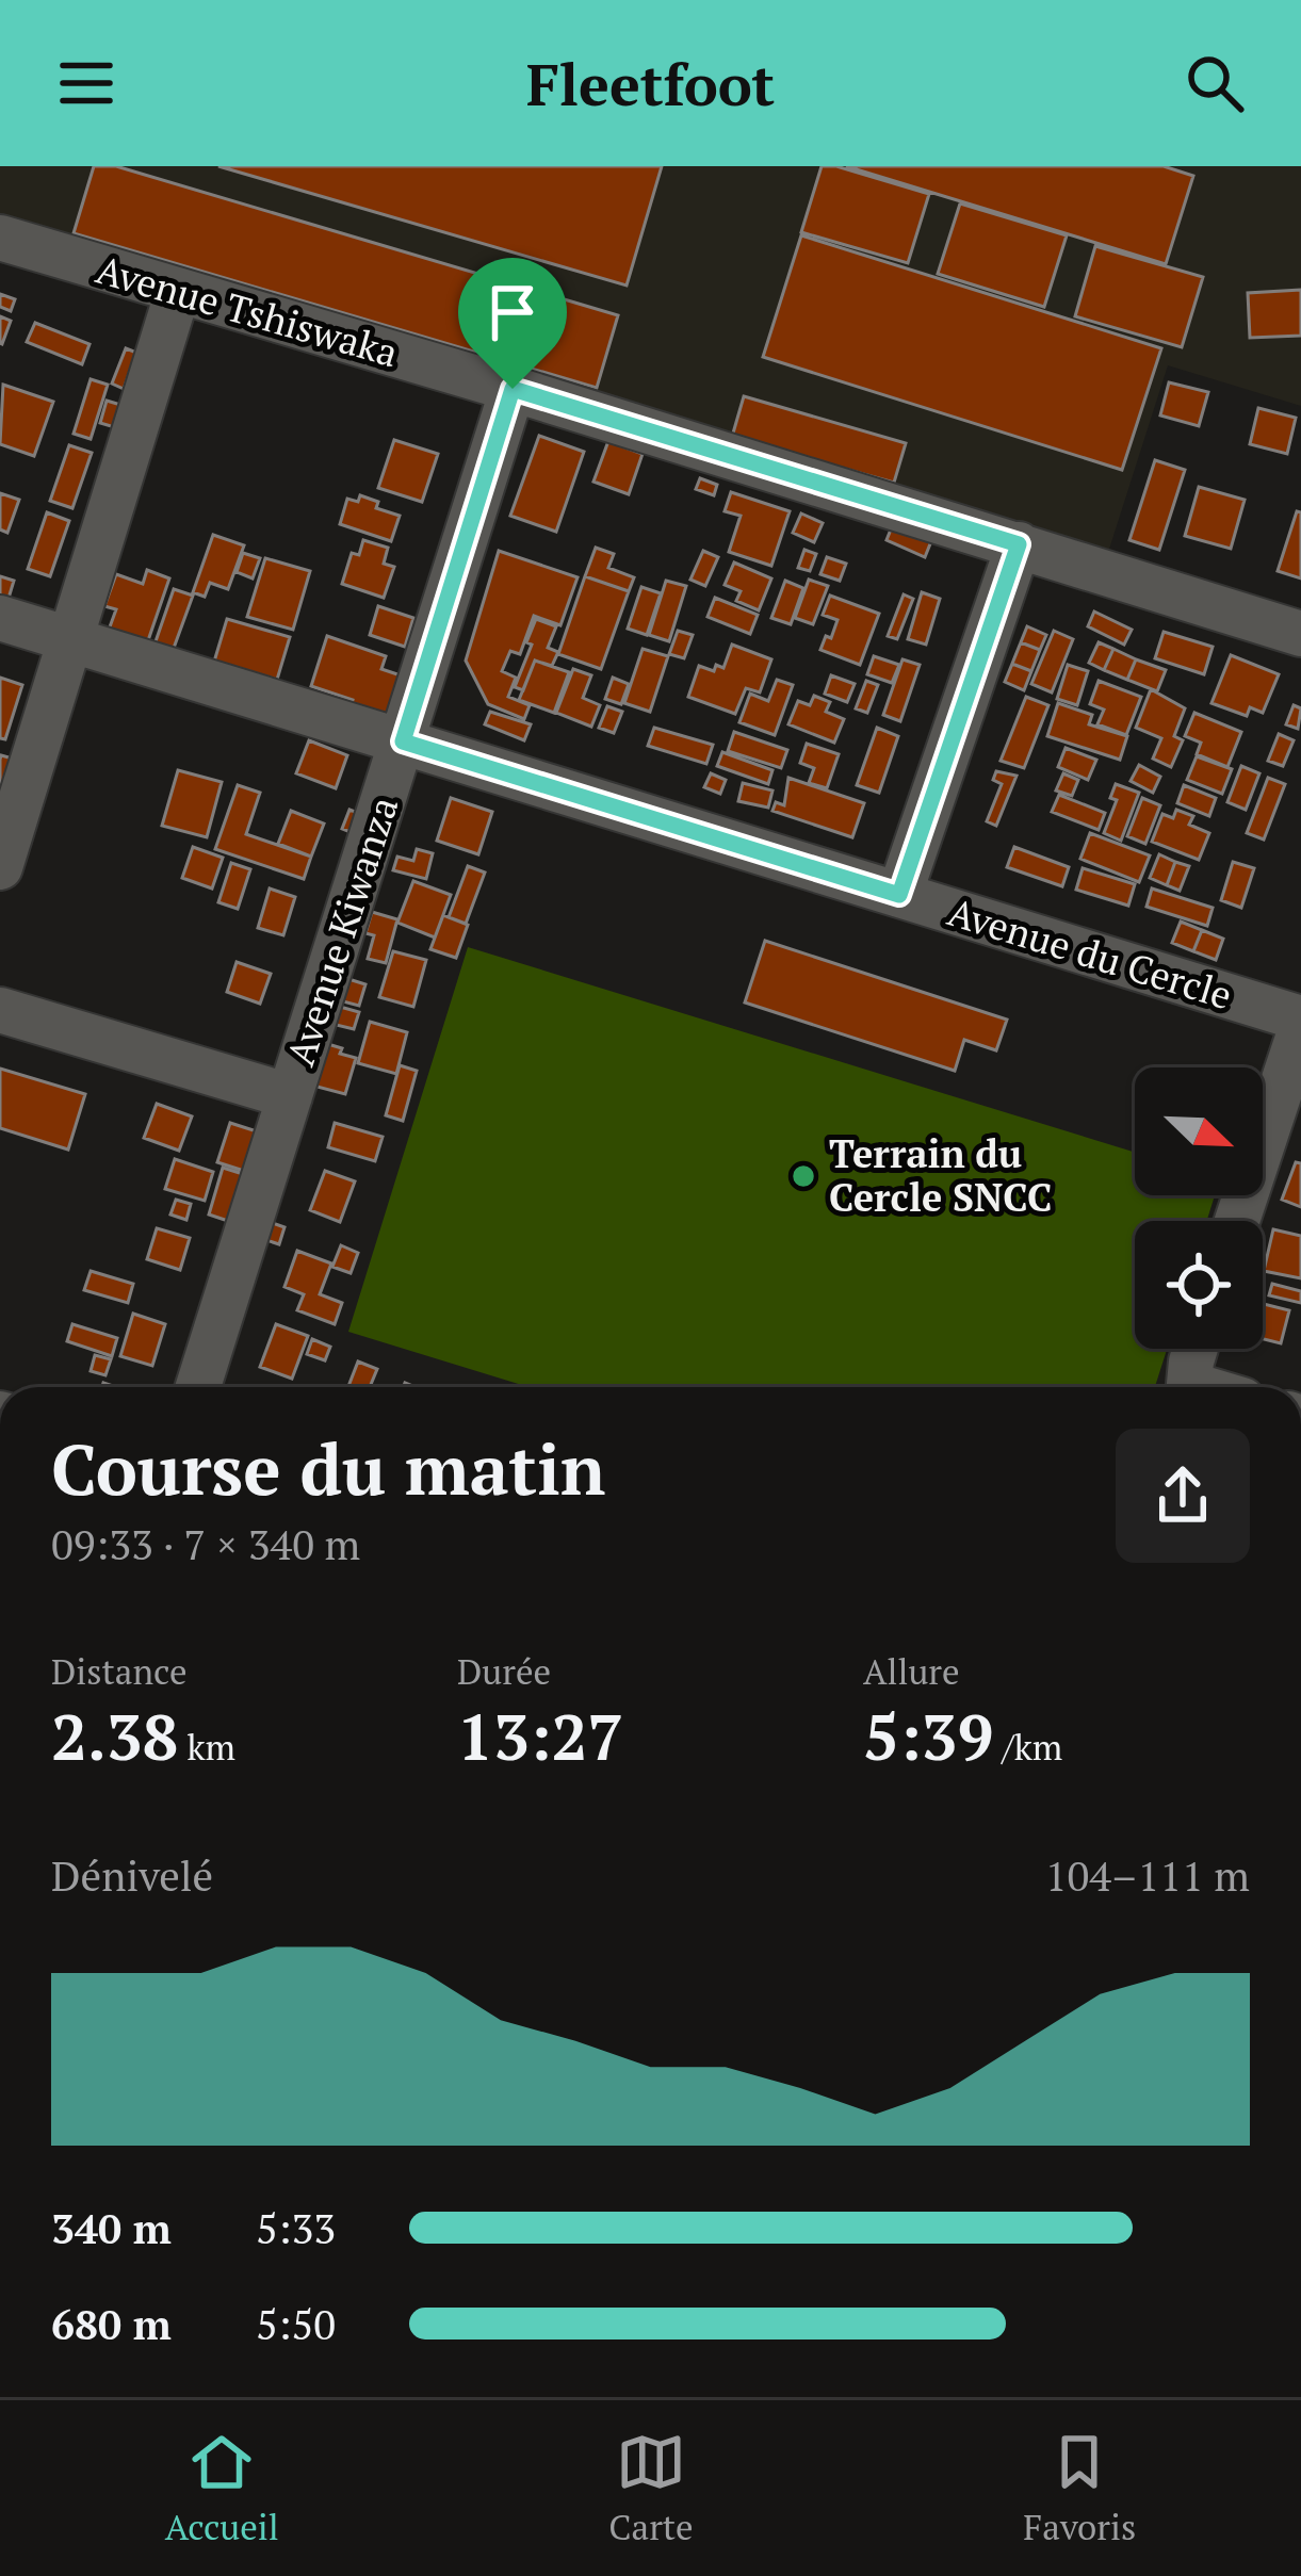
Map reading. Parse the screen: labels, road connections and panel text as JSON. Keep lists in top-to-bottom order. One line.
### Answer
{"streets":{"street":["Avenue Tshiswaka","Avenue Kiwanza","Avenue du Cercle"]},"crossings":[["Avenue Tshiswaka","Avenue Kiwanza"],["Avenue Kiwanza","Avenue du Cercle"]],"places":["Terrain du Cercle SNCC"],"north":"bottom right","page":{"header":"Fleetfoot","heading":["Course du matin","09:33 · 7 × 340 m"],"stats":[["Distance","2.38 km"],["Durée","13:27"],["Allure","5:39 /km"]],"chart":["Dénivelé","104–111 m"],"list":[{"name":"340 m","note":"5:33"},{"name":"680 m","note":"5:50"}],"tabs":["Accueil","Carte","Favoris"]}}
